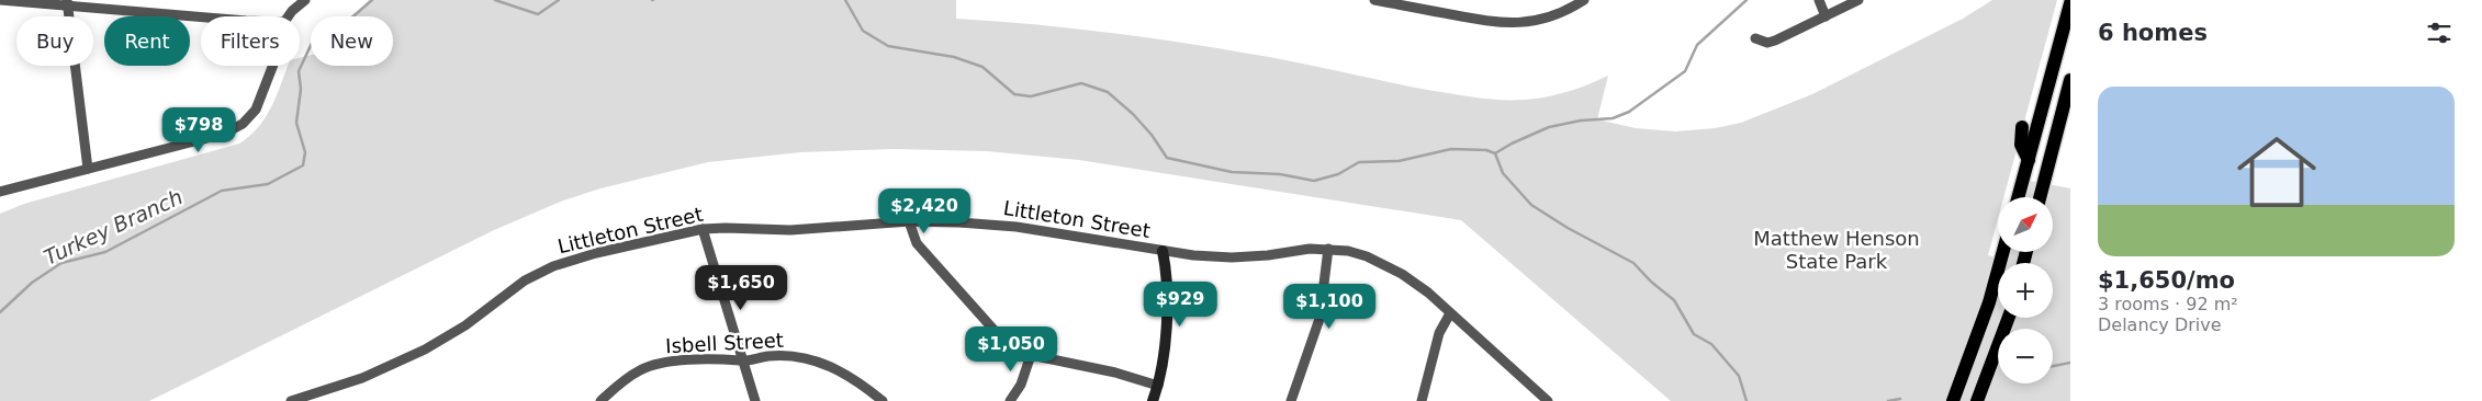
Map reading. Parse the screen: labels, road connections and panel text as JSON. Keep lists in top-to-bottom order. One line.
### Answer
{"streets":{"street":["Littleton Street","Isbell Street"]},"water":["Turkey Branch"],"parks":["Matthew Henson State Park"],"north":"top right","page":{"heading":"6 homes","chip":["Buy","Rent","Filters","New"],"list":[{"name":"$1,650/mo","note":"3 rooms · 92 m² · Delancy Drive"}],"price":["$798","$2,420","$1,650","$929","$1,100","$1,050"],"map_buttons":["+","−"]}}
